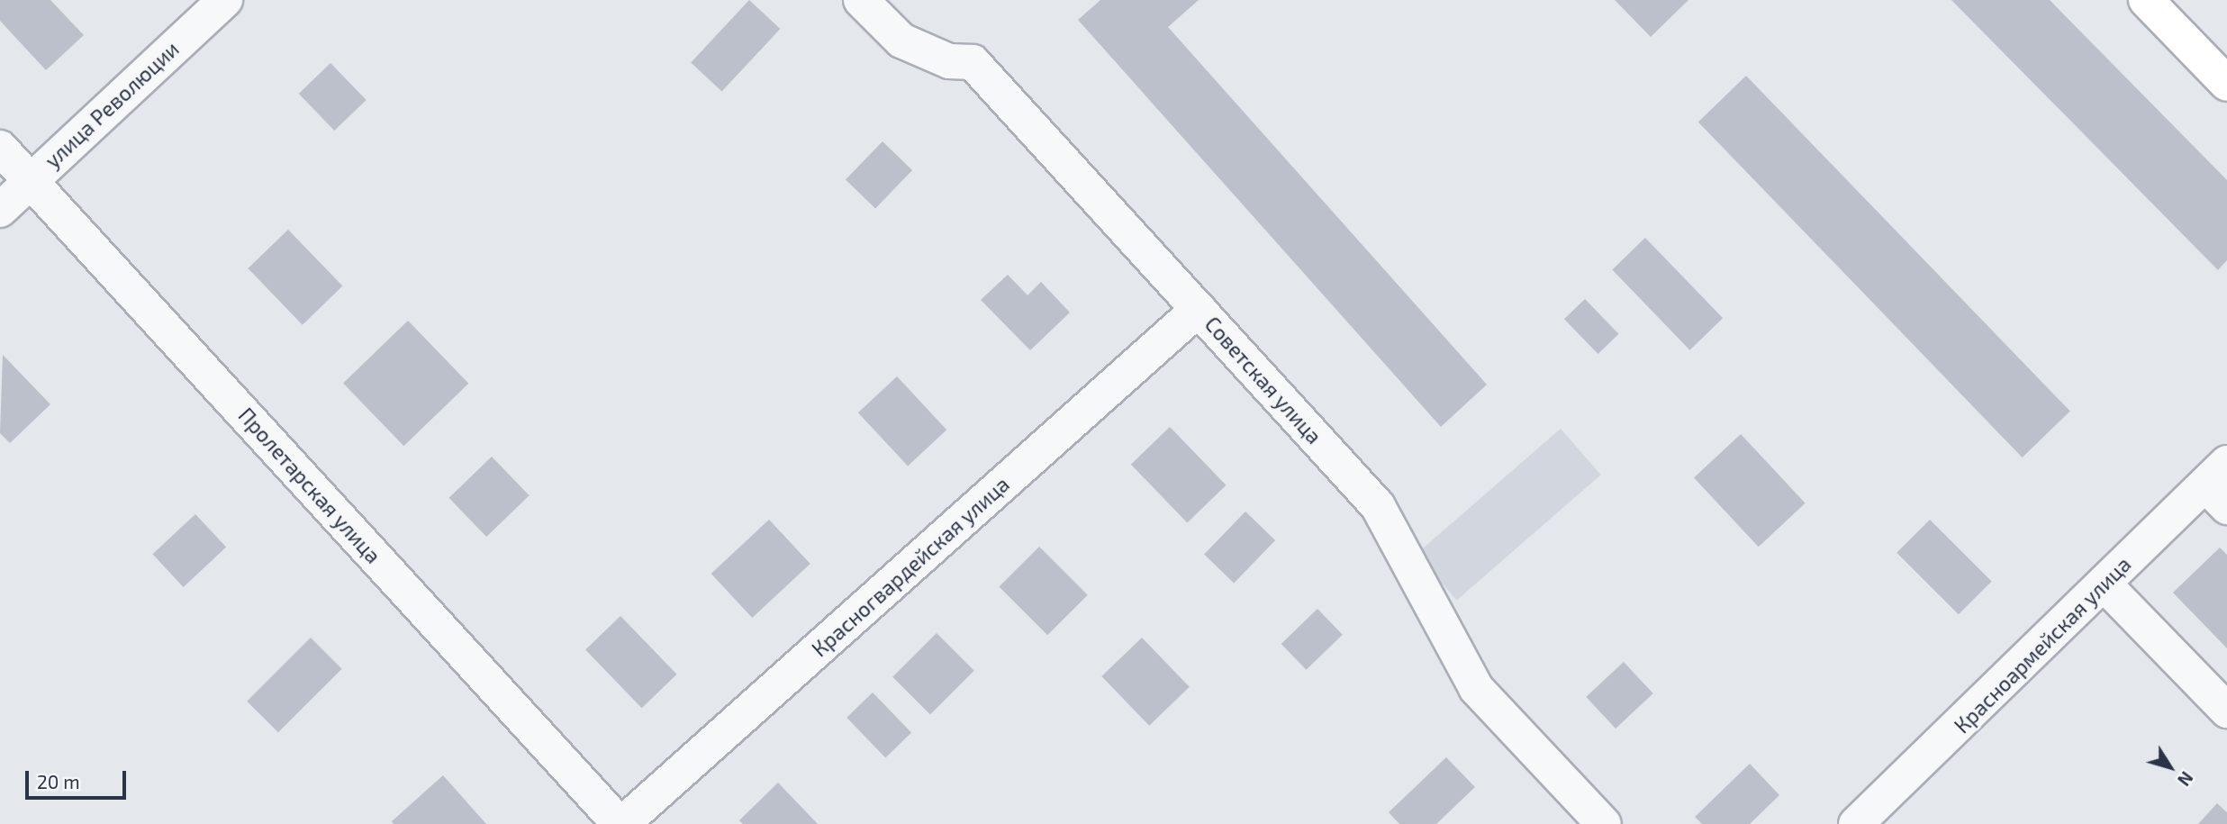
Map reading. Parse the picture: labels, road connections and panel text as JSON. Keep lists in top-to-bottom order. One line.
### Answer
{"streets":{"street":["улица Революции","Советская улица","Пролетарская улица","Красногвардейская улица","Красноармейская улица"]},"crossings":[["улица Революции","Пролетарская улица"],["Советская улица","Красногвардейская улица"],["Пролетарская улица","Красногвардейская улица"]],"scale_bar":"20 m","north":"bottom right"}
